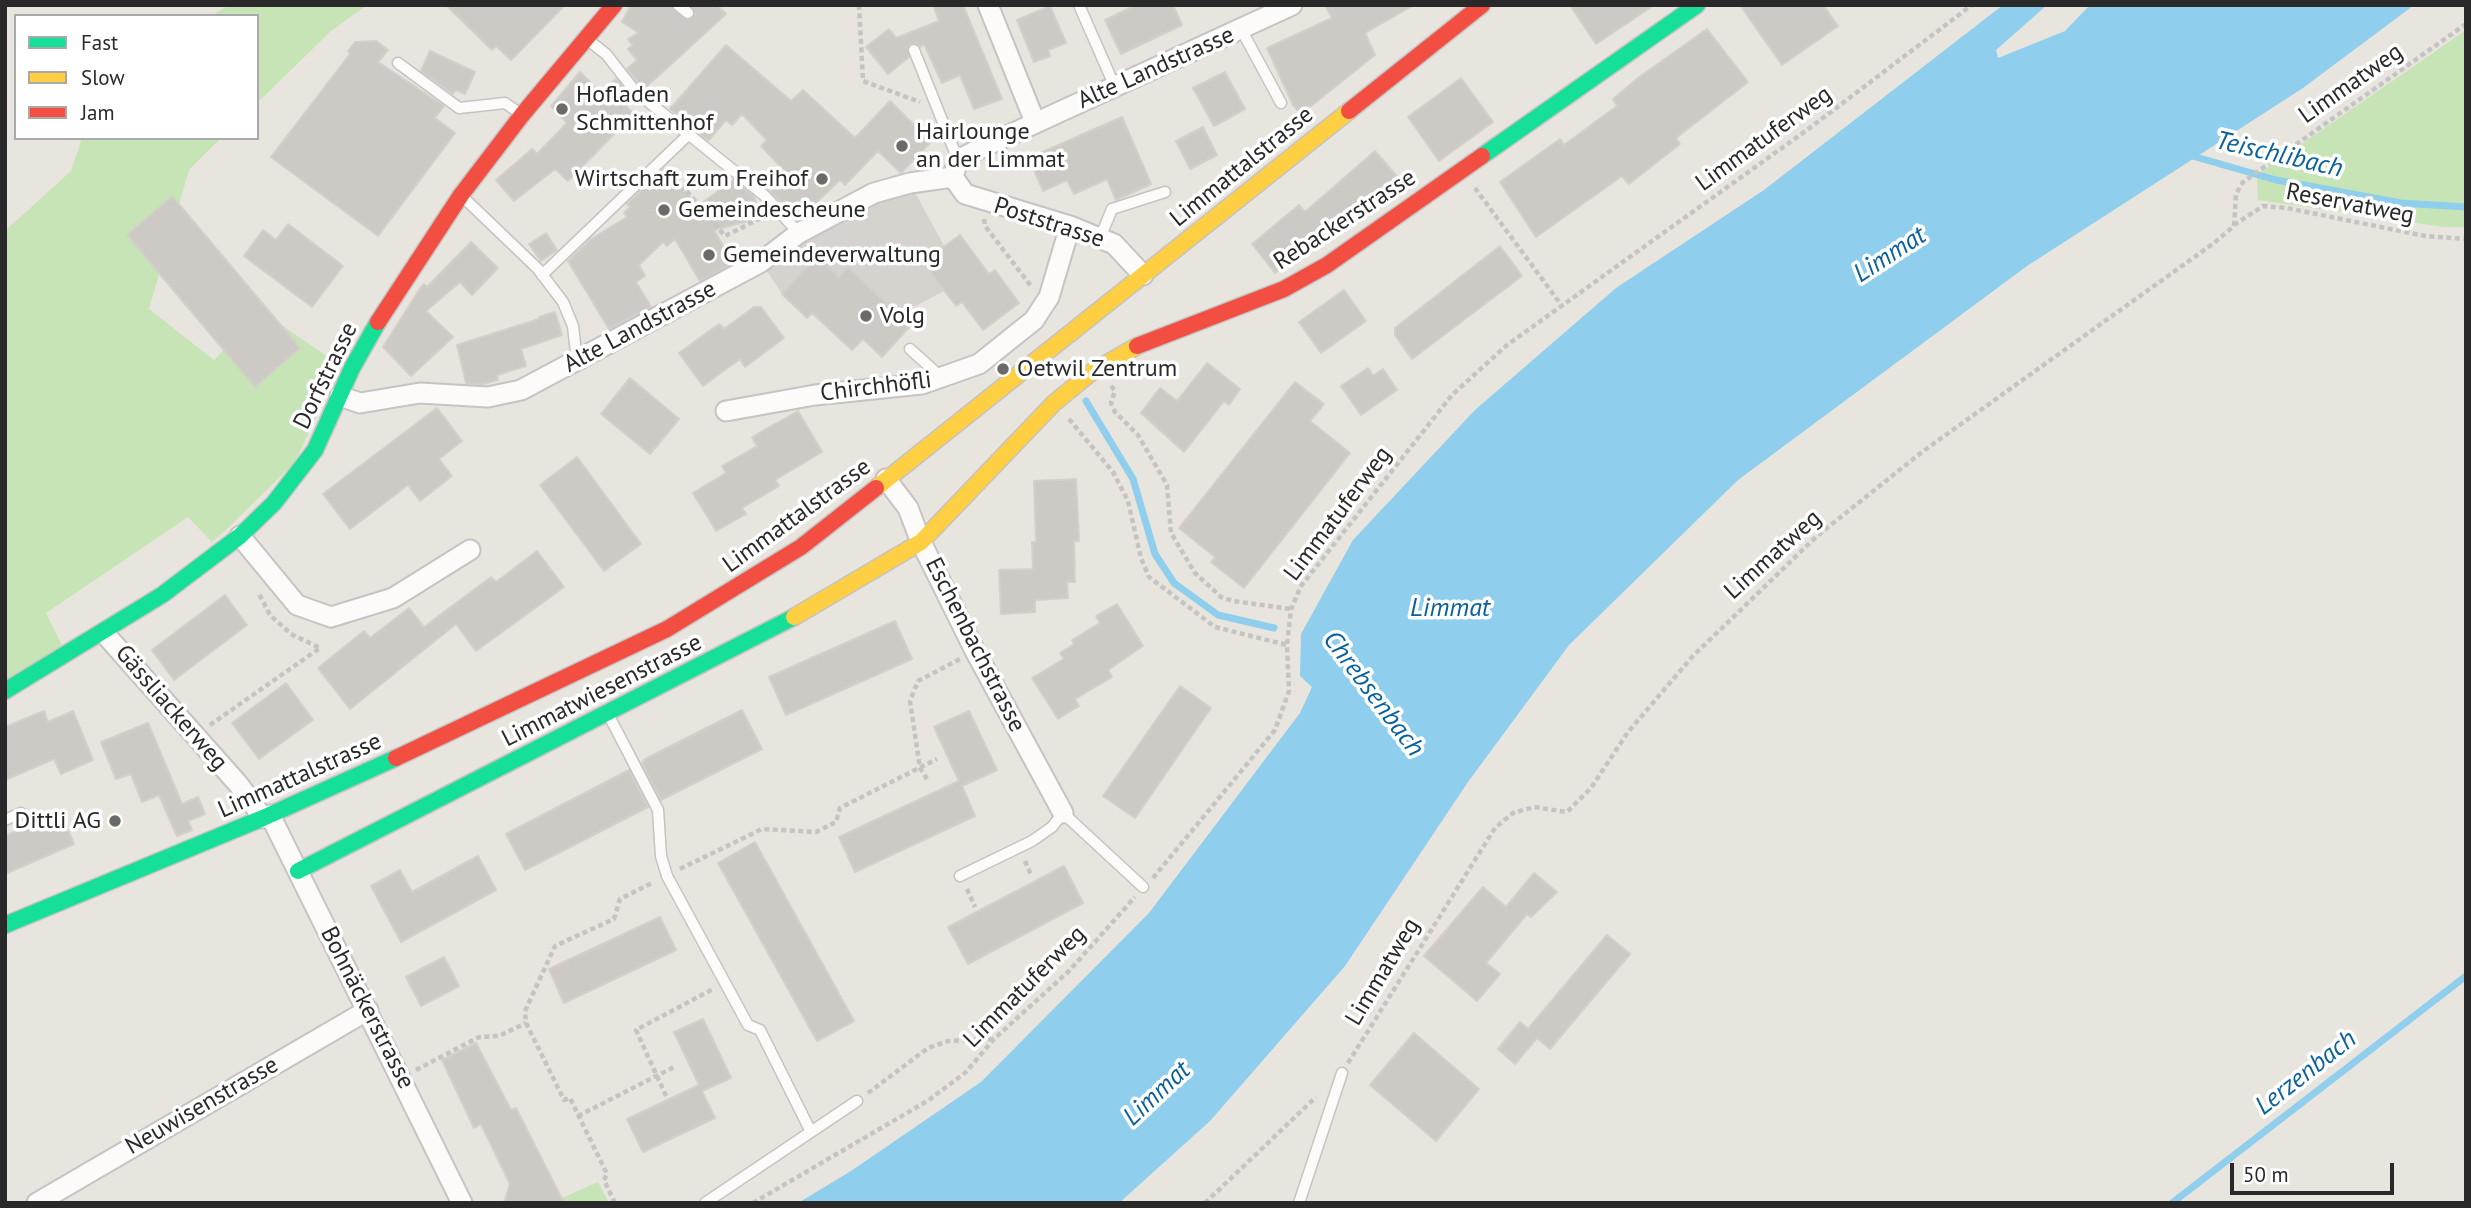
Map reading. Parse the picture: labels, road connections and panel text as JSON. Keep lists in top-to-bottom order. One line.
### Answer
{"streets":{"street":["Alte Landstrasse","Limmattalstrasse","Rebackerstrasse","Poststrasse","Dorfstrasse","Chirchhöfli","Eschenbachstrasse","Limmatwiesenstrasse","Gässliackerweg","Bohnäckerstrasse","Neuwisenstrasse"],"path":["Limmatweg","Limmatuferweg","Reservatweg"]},"crossings":[["Alte Landstrasse","Poststrasse"],["Alte Landstrasse","Dorfstrasse"],["Limmatweg","Reservatweg"],["Limmattalstrasse","Poststrasse"],["Limmattalstrasse","Eschenbachstrasse"],["Limmattalstrasse","Gässliackerweg"],["Limmattalstrasse","Bohnäckerstrasse"],["Rebackerstrasse","Eschenbachstrasse"],["Rebackerstrasse","Limmatwiesenstrasse"],["Poststrasse","Chirchhöfli"],["Dorfstrasse","Gässliackerweg"],["Eschenbachstrasse","Limmatwiesenstrasse"],["Limmatwiesenstrasse","Bohnäckerstrasse"],["Gässliackerweg","Bohnäckerstrasse"],["Bohnäckerstrasse","Neuwisenstrasse"]],"water":["Teischlibach","Limmat","Chrebsenbach","Lerzenbach"],"places":["Hofladen Schmittenhof","Hairlounge an der Limmat","Wirtschaft zum Freihof","Gemeindescheune","Gemeindeverwaltung","Volg","Oetwil Zentrum","Dittli AG"],"legend":["Fast","Slow","Jam"],"scale_bar":"50 m"}
